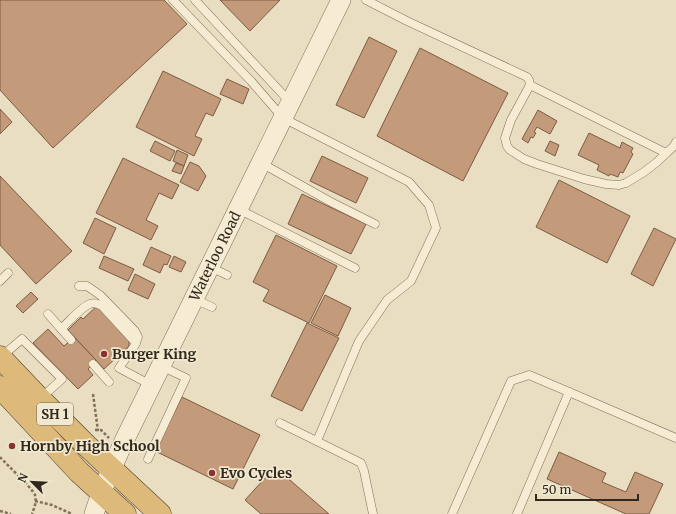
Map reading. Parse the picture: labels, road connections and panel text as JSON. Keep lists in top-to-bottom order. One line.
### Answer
{"streets":{"highway":["SH 1"],"street":["Waterloo Road"]},"crossings":[["Waterloo Road","SH 1"]],"places":["Burger King","Hornby High School","Evo Cycles"],"scale_bar":"50 m","north":"top left"}
